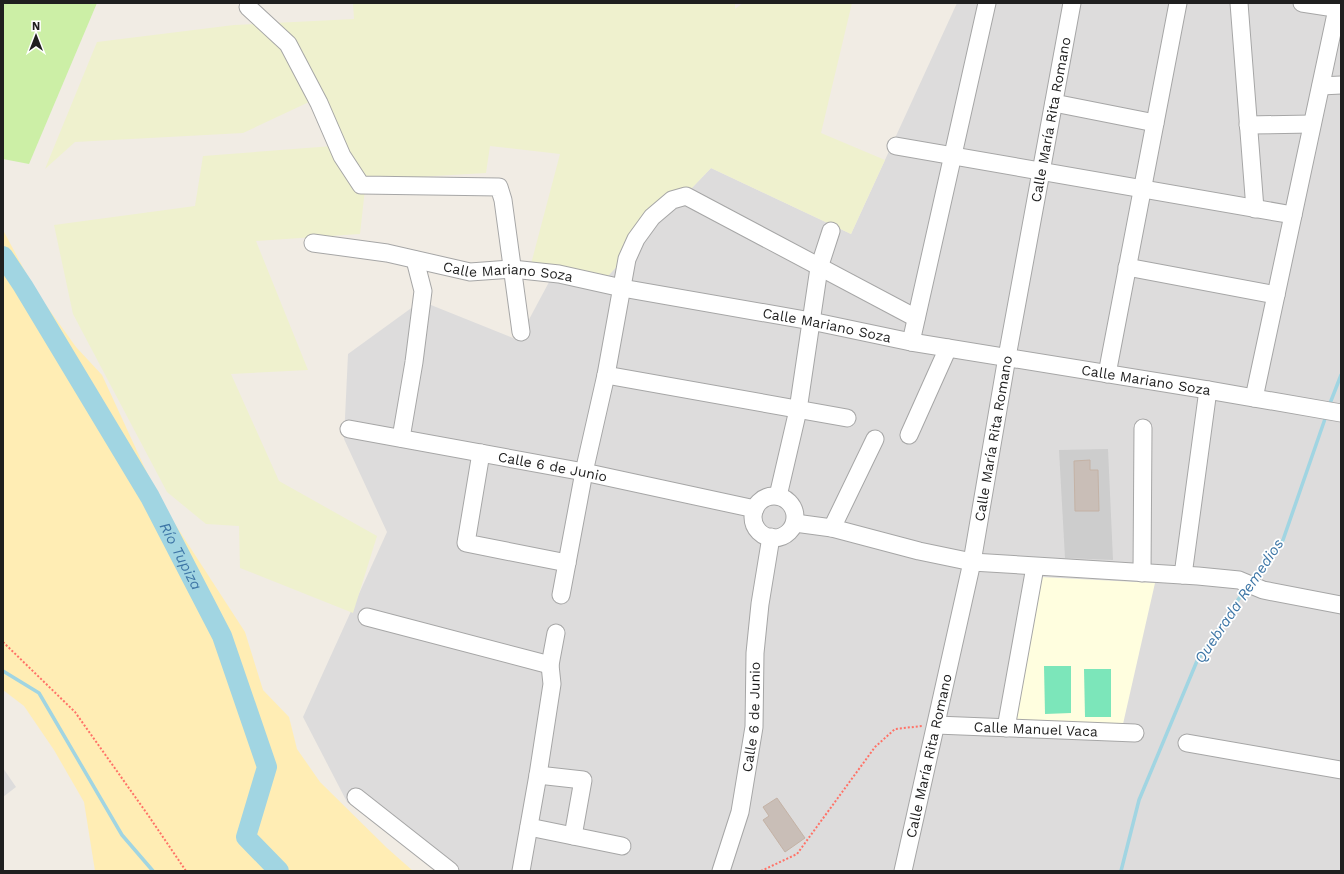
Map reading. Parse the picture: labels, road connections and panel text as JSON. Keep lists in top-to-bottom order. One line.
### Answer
{"streets":{"street":["Calle María Rita Romano","Calle Mariano Soza","Calle 6 de Junio","Calle Manuel Vaca"]},"crossings":[["Calle María Rita Romano","Calle Mariano Soza"],["Calle María Rita Romano","Calle Manuel Vaca"]],"water":["Río Tupiza","Quebrada Remedios"],"north":"top"}
